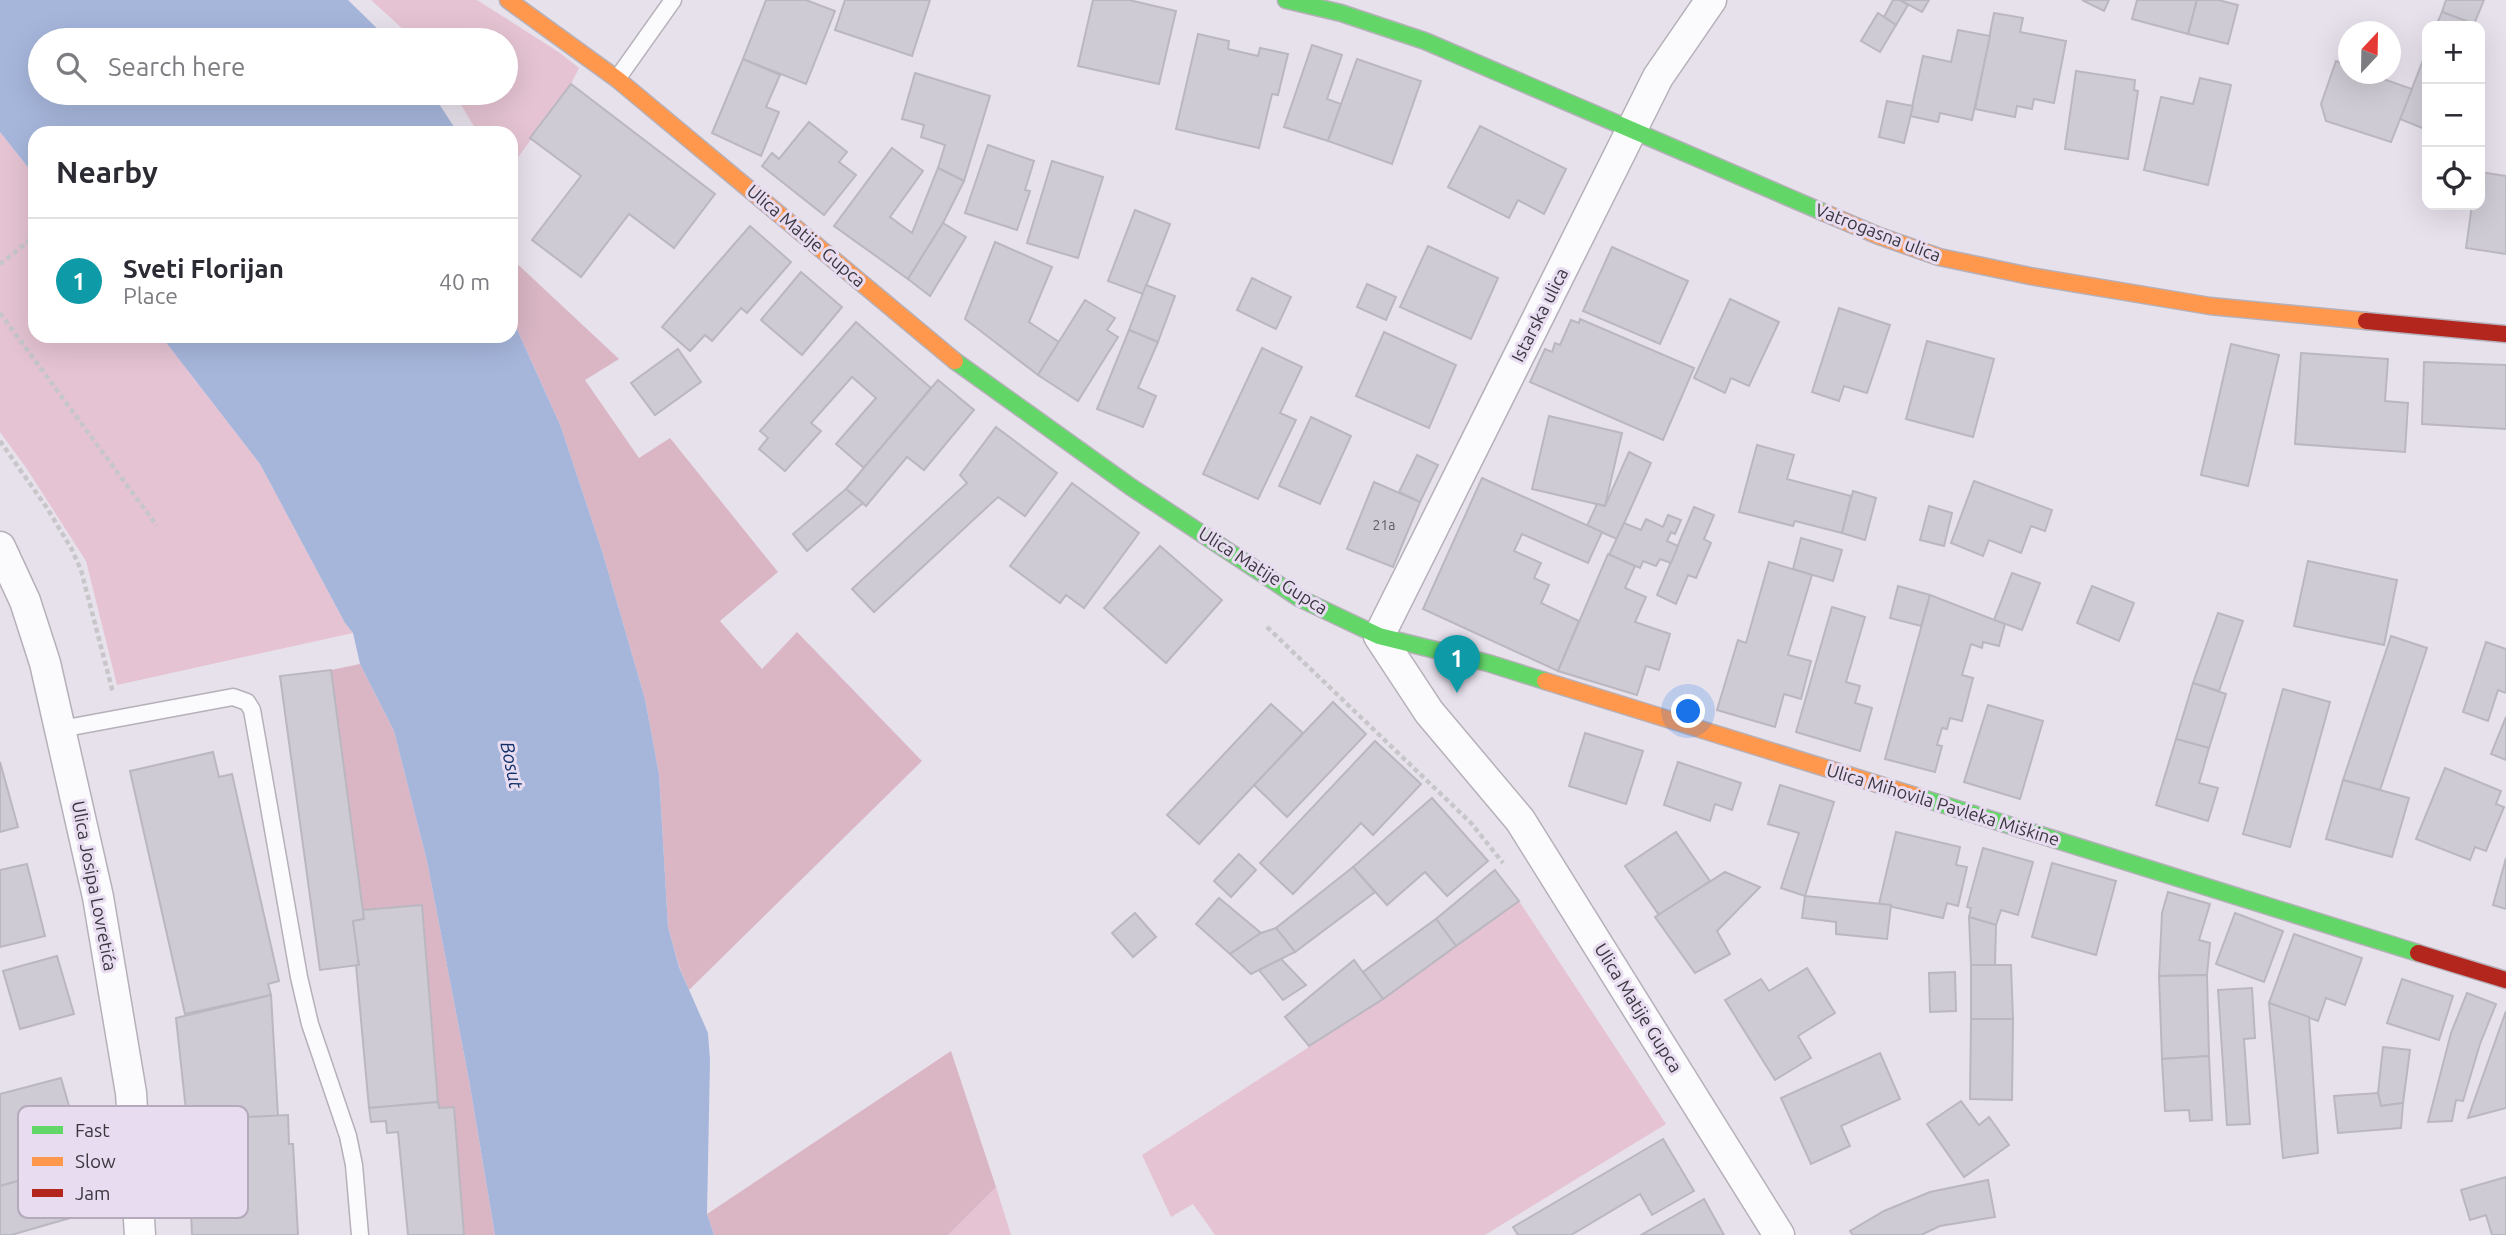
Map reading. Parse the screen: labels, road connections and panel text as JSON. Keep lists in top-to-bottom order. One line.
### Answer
{"streets":{"street":["Vatrogasna ulica","Ulica Matije Gupca","Istarska ulica","Ulica Mihovila Pavleka Miškine","Ulica Josipa Lovretića"]},"crossings":[["Vatrogasna ulica","Istarska ulica"],["Ulica Matije Gupca","Istarska ulica"],["Ulica Matije Gupca","Ulica Mihovila Pavleka Miškine"],["Istarska ulica","Ulica Mihovila Pavleka Miškine"]],"water":["Bosut"],"house_numbers":["21a"],"legend":["Fast","Slow","Jam"],"north":"top","page":{"map_buttons":["+","−"],"search":"Search here","heading":"Nearby","list":[{"mark":"1","name":"Sveti Florijan","note":"Place","value":"40 m"}],"pins":"1"}}
